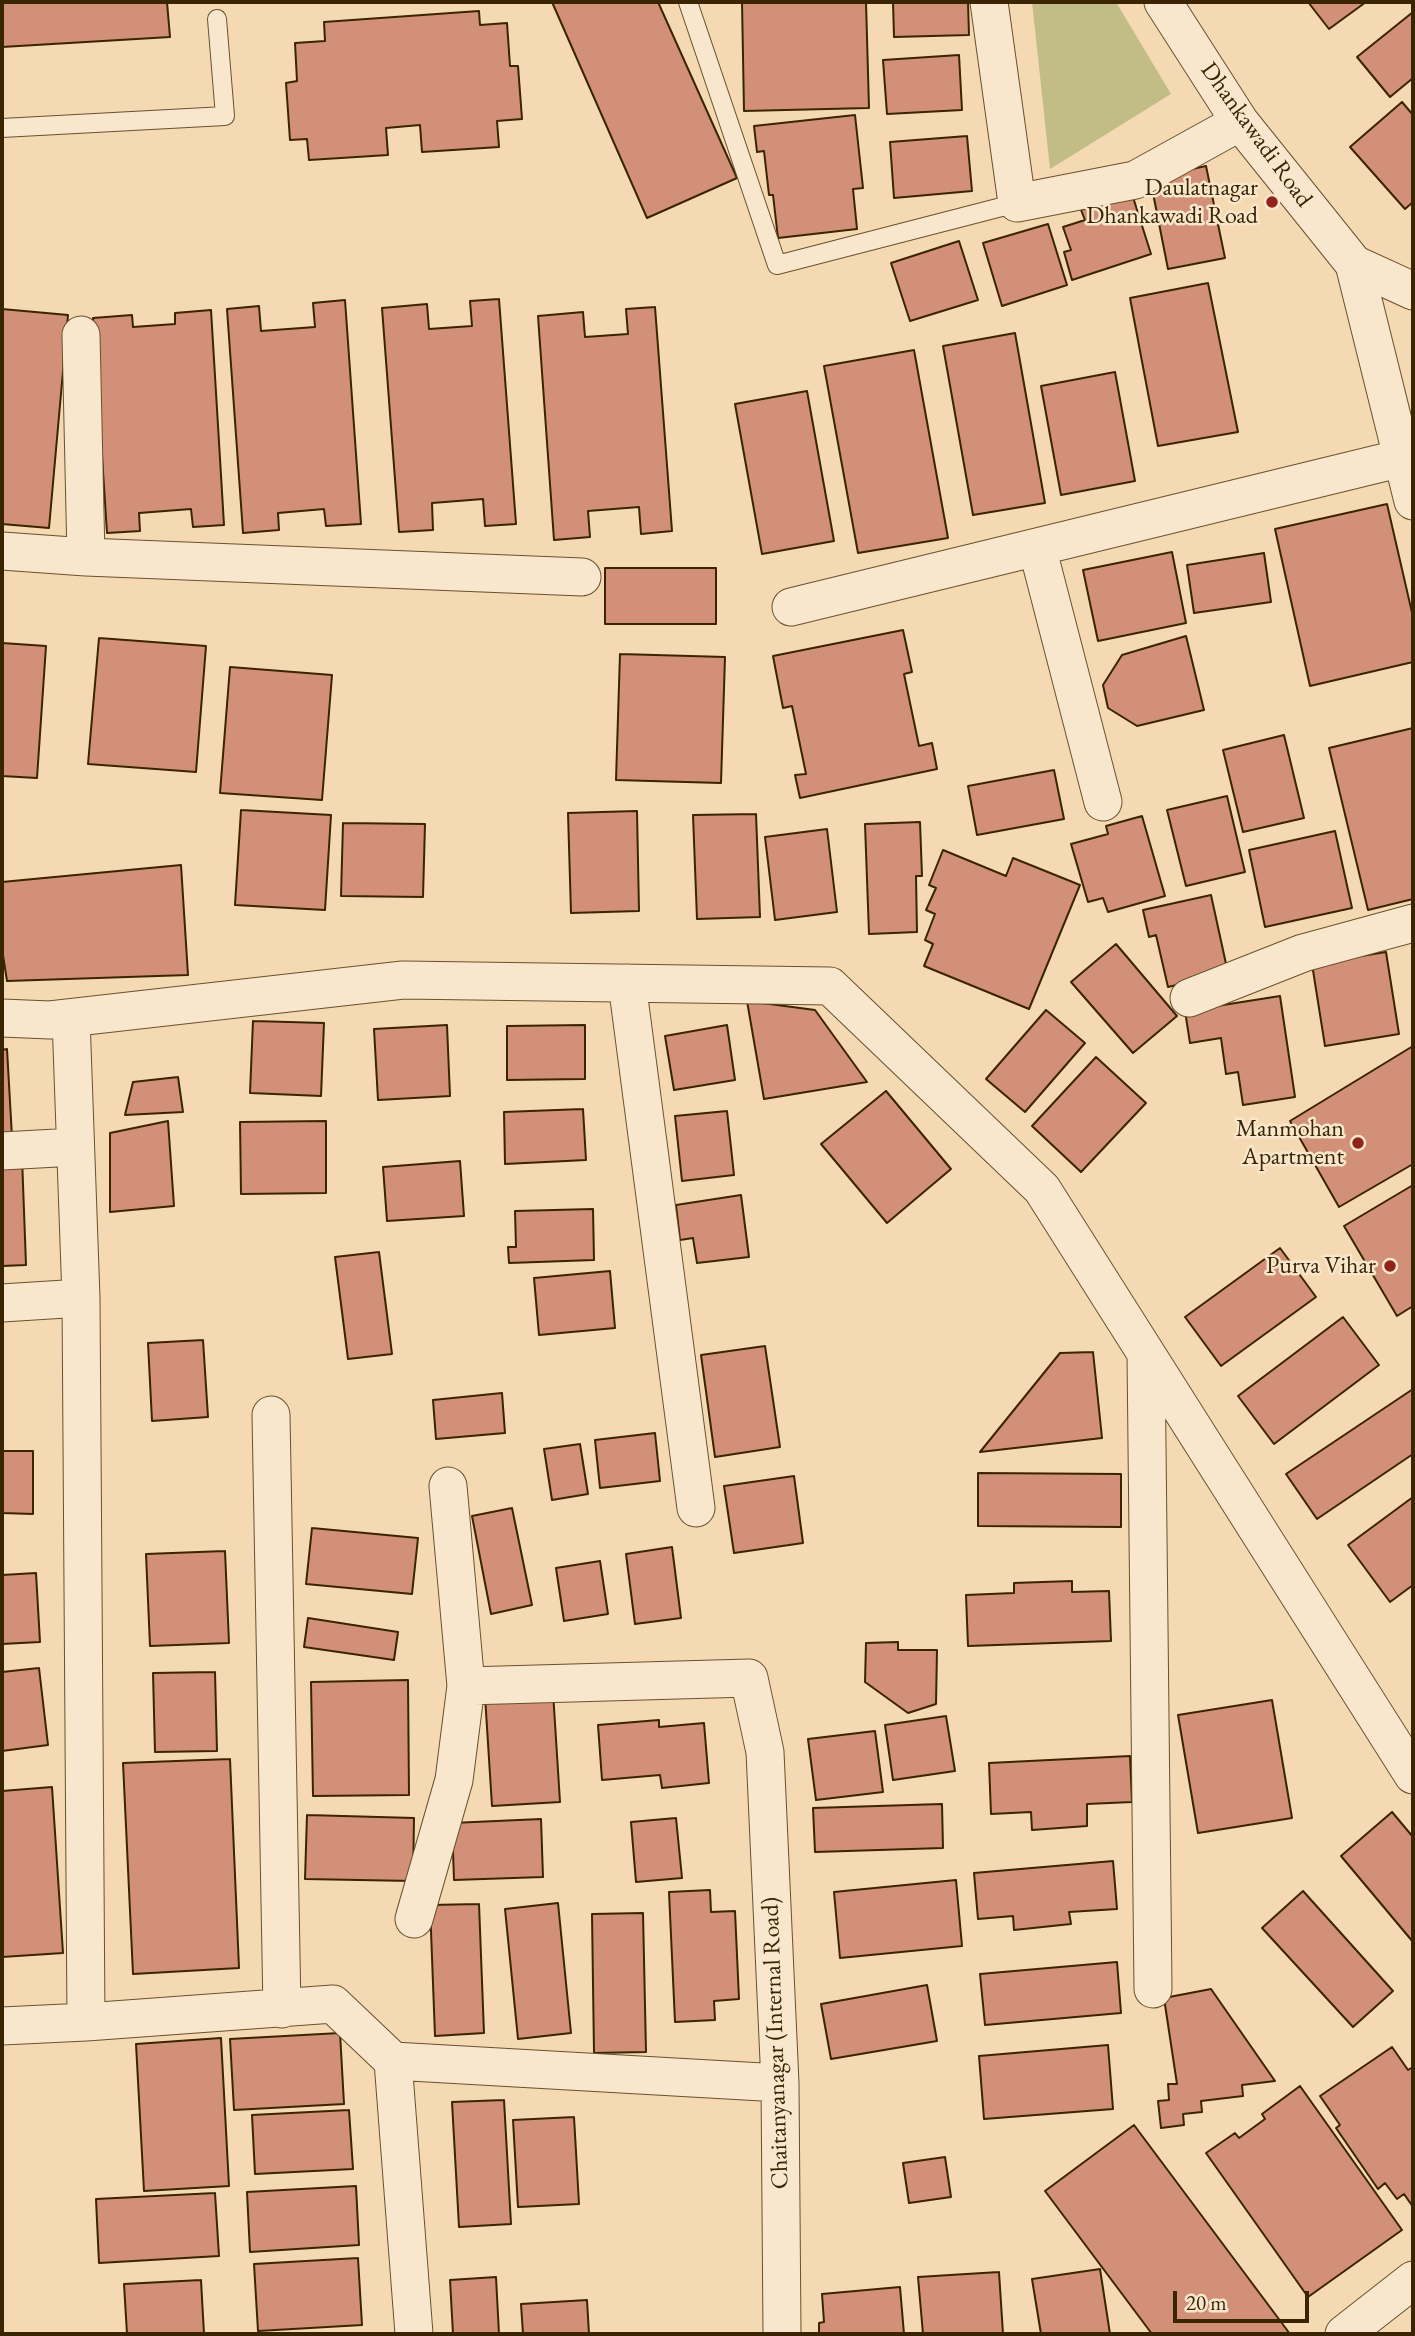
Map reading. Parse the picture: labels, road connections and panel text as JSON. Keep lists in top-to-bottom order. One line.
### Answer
{"streets":{"street":["Dhankawadi Road","Chaitanyanagar (Internal Road)"]},"places":["Daulatnagar Dhankawadi Road","Manmohan Apartment","Purva Vihar"],"scale_bar":"20 m"}
